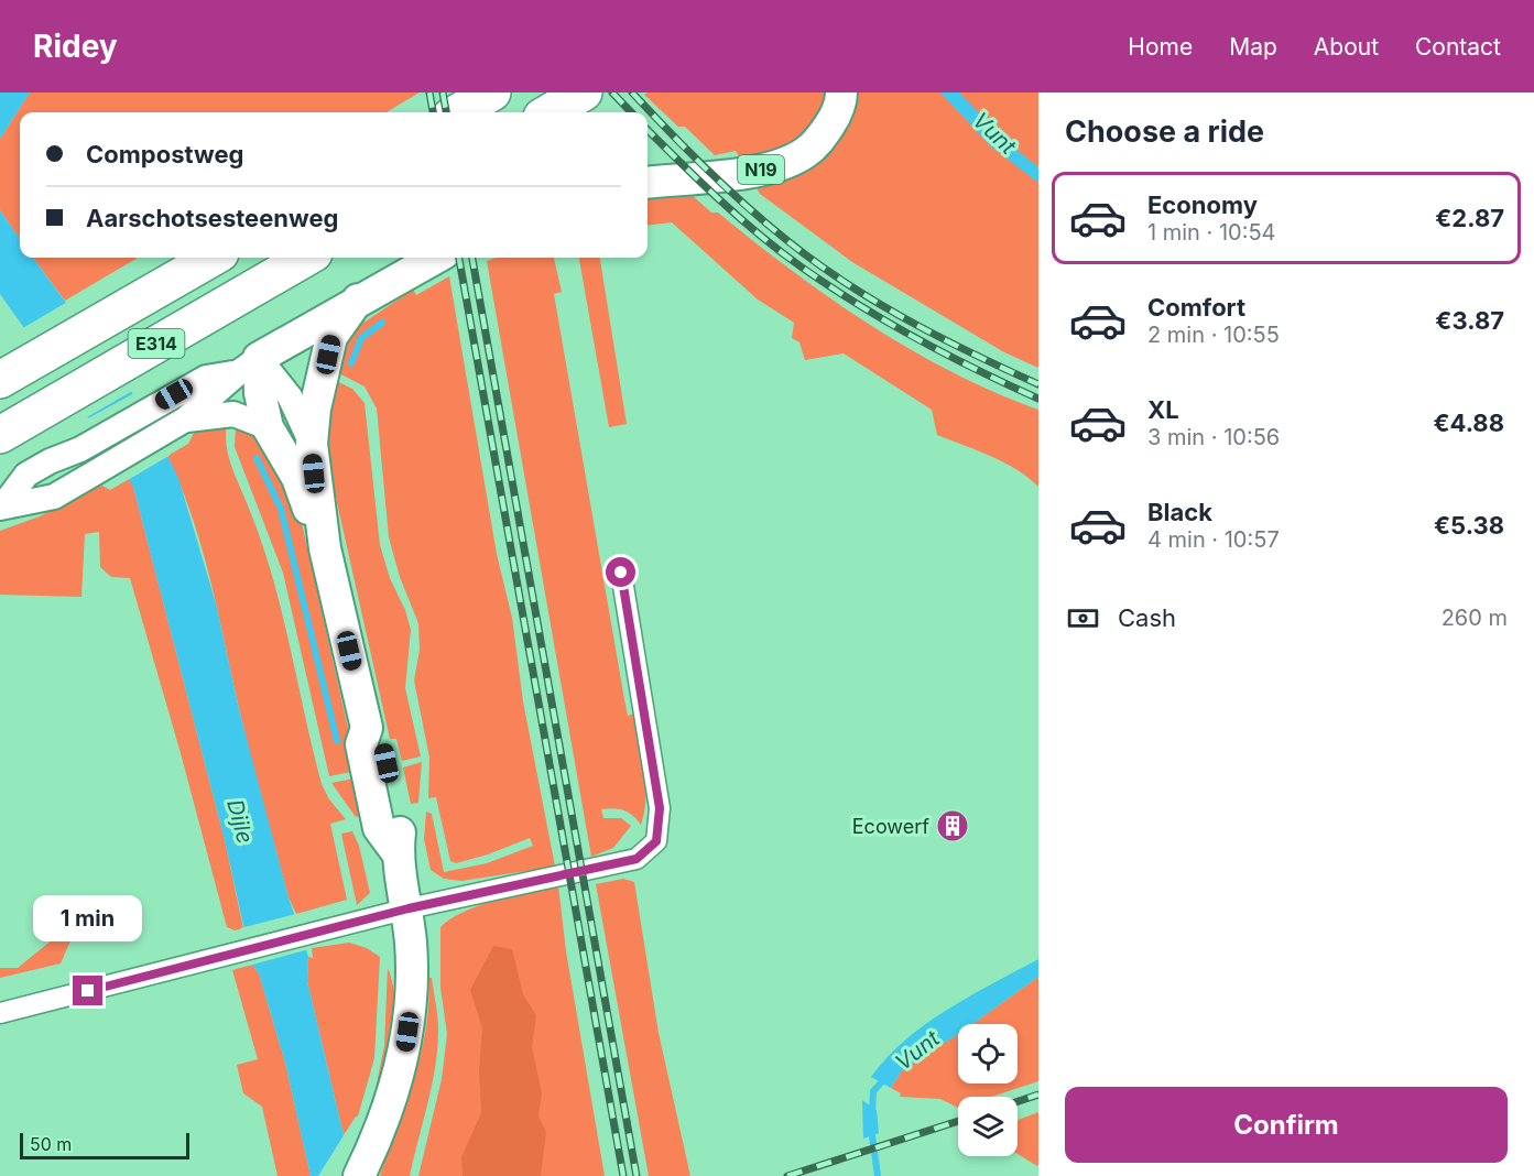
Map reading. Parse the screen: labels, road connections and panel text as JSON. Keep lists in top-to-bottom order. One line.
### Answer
{"streets":{"highway":["E314"],"main road":["N19"]},"water":["Vunt","Dijle"],"places":{"building":["Ecowerf"]},"scale_bar":"50 m","page":{"header":"Ridey","nav":["Home","Map","About","Contact"],"heading":"Choose a ride","banner":["Compostweg","Aarschotsesteenweg"],"list":[{"name":"Economy","note":"1 min · 10:54","value":"€2.87"},{"name":"Comfort","note":"2 min · 10:55","value":"€3.87"},{"name":"XL","note":"3 min · 10:56","value":"€4.88"},{"name":"Black","note":"4 min · 10:57","value":"€5.38"}],"pay":["Cash","260 m"],"bubble":"1 min","buttons":"Confirm","scale":"50 m"}}
